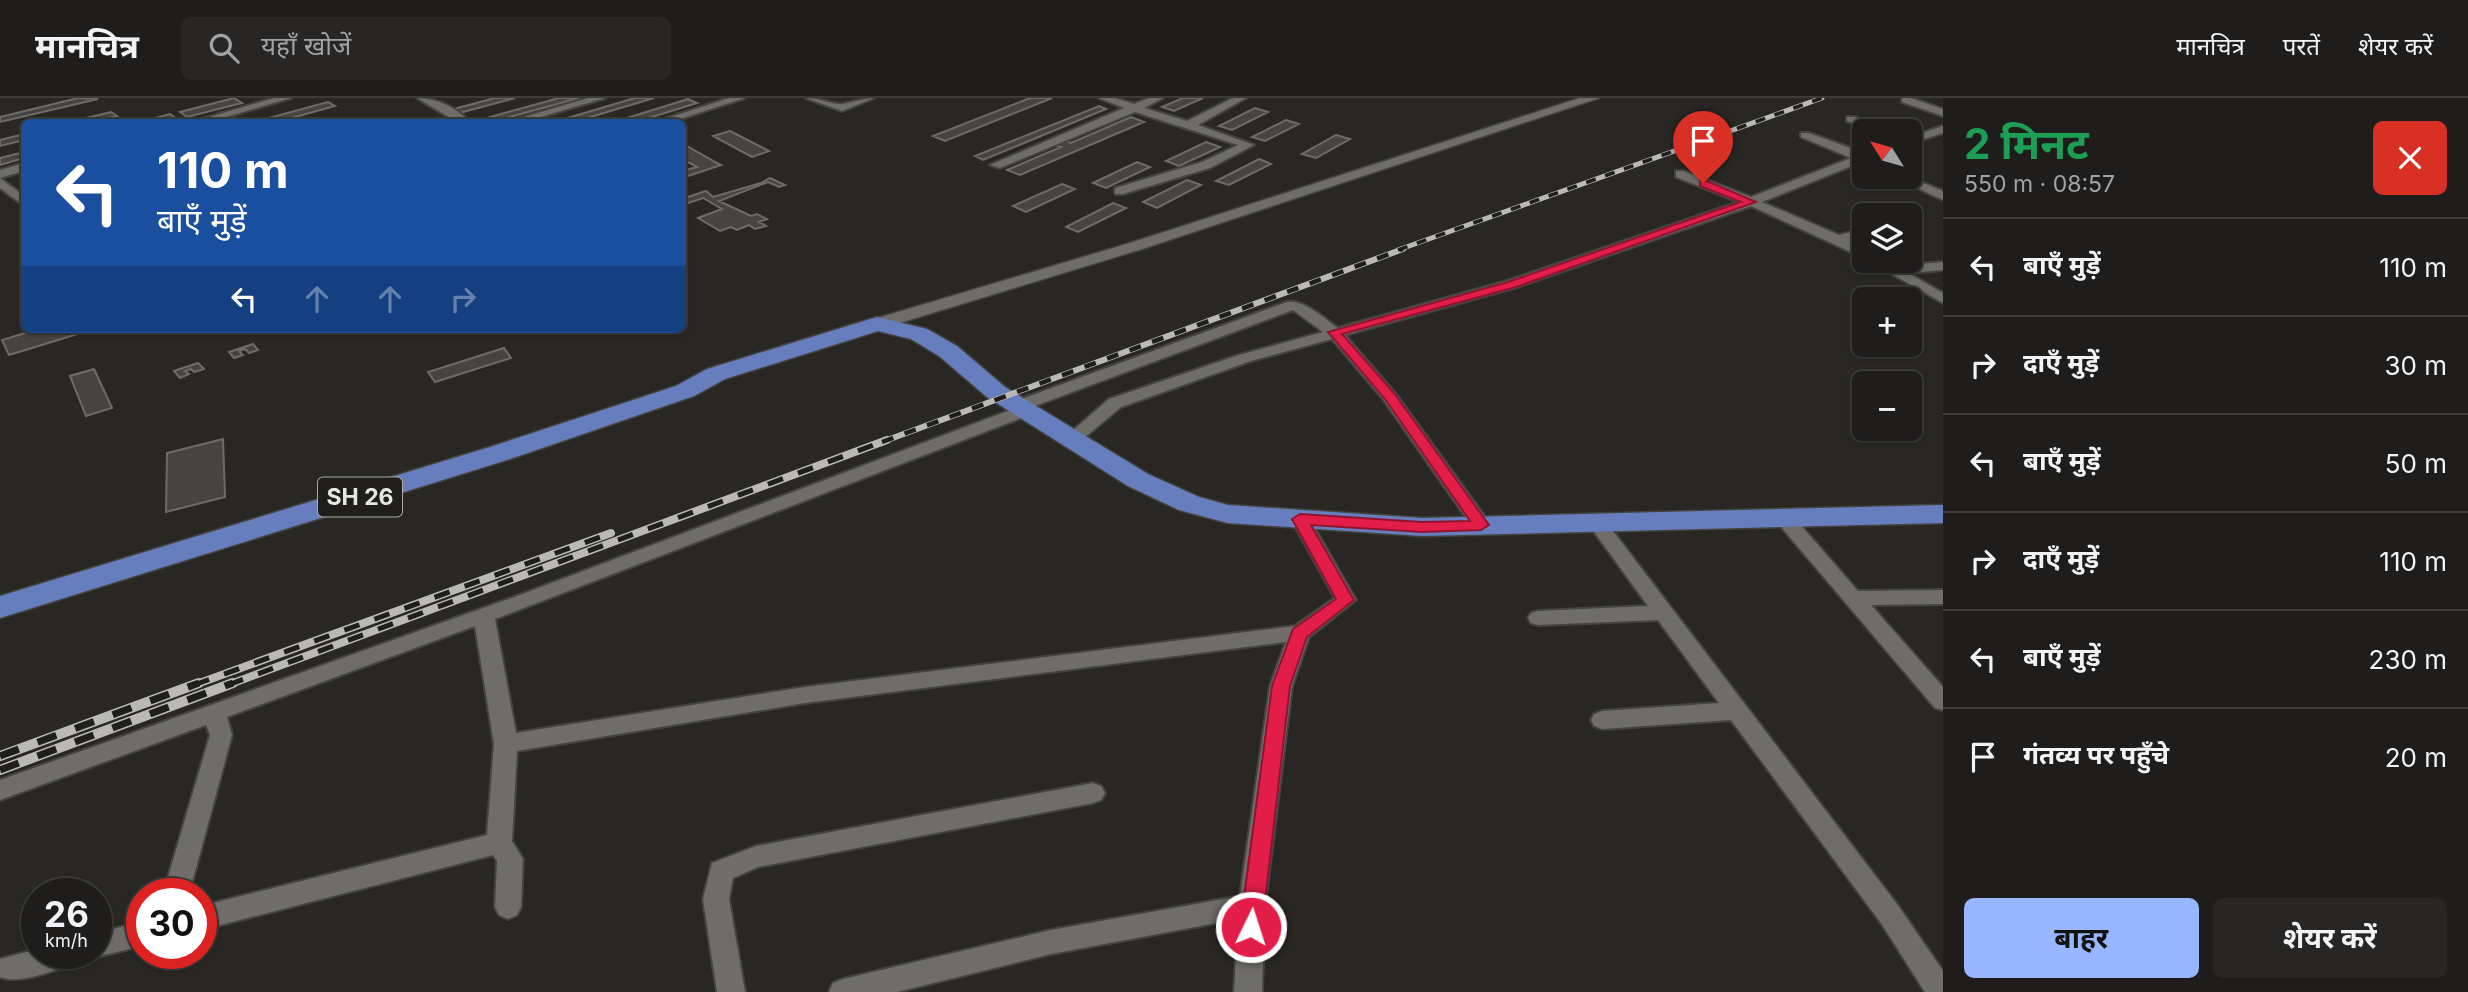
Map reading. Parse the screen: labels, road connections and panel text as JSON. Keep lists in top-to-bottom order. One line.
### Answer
{"streets":{"main road":["SH 26"]},"north":"top left","page":{"header":"मानचित्र","search":"यहाँ खोजें","nav":["मानचित्र","परतें","शेयर करें"],"heading":["2 मिनट","550 m · 08:57"],"map_buttons":["+","−"],"turn":["110 m","बाएँ मुड़ें"],"list":[{"name":"बाएँ मुड़ें","value":"110 m"},{"name":"दाएँ मुड़ें","value":"30 m"},{"name":"बाएँ मुड़ें","value":"50 m"},{"name":"दाएँ मुड़ें","value":"110 m"},{"name":"बाएँ मुड़ें","value":"230 m"},{"name":"गंतव्य पर पहुँचे","value":"20 m"}],"speed":"26 km/h","limit":"30","buttons":["बाहर","शेयर करें"]}}
